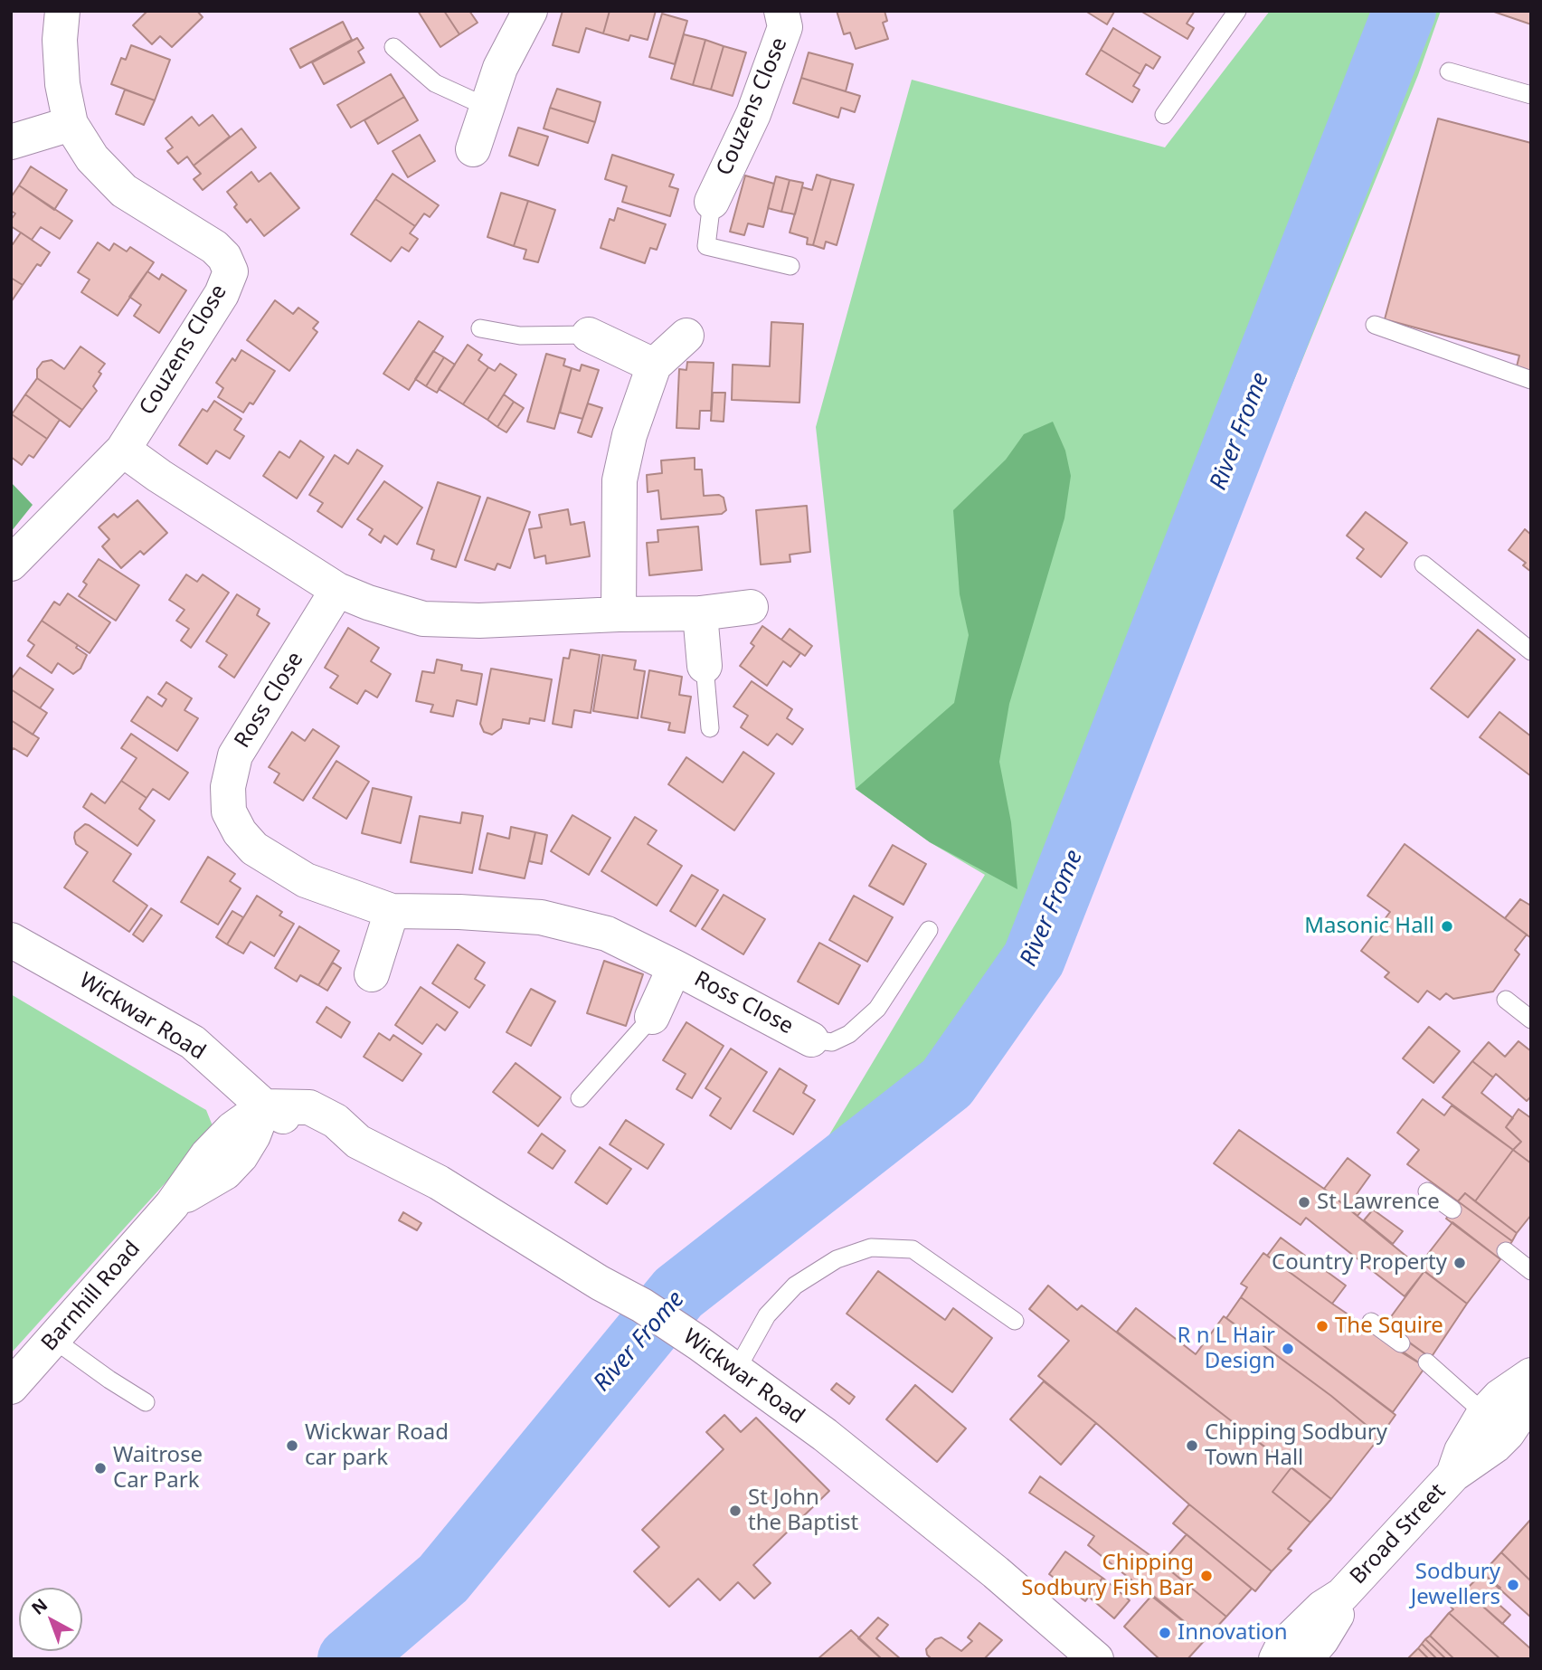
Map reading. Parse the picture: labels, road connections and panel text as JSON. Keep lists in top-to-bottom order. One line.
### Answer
{"streets":{"street":["Couzens Close","Ross Close","Wickwar Road","Barnhill Road","Broad Street"]},"crossings":[["Wickwar Road","Barnhill Road"]],"water":["River Frome"],"places":["Masonic Hall","St Lawrence","Country Property","The Squire","R n L Hair Design","Wickwar Road car park","Chipping Sodbury Town Hall","Waitrose Car Park","St John the Baptist","Chipping Sodbury Fish Bar","Sodbury Jewellers","Innovation"],"north":"top left"}
